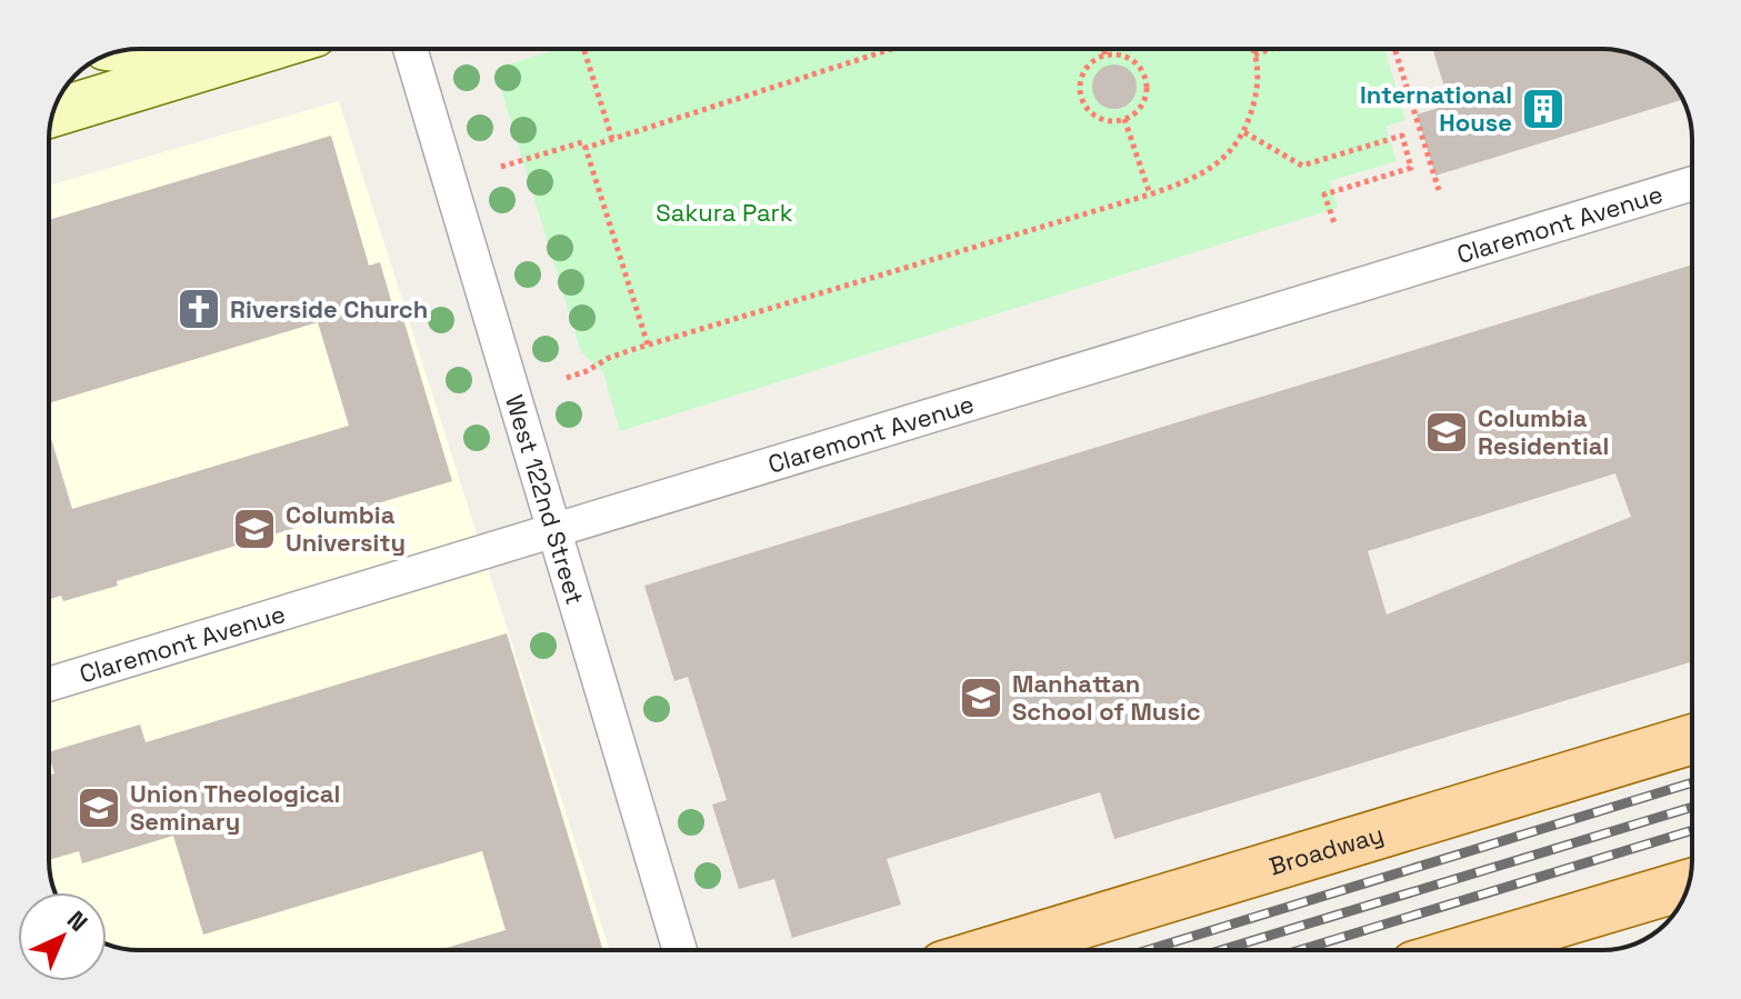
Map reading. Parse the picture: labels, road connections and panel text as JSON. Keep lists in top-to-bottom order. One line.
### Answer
{"streets":{"main road":["Broadway"],"street":["Claremont Avenue","West 122nd Street"]},"crossings":[["Claremont Avenue","West 122nd Street"]],"parks":["Sakura Park"],"places":{"building":["International House"],"church":["Riverside Church"],"school or university":["Columbia Residential","Columbia University","Manhattan School of Music","Union Theological Seminary"]},"north":"top right"}
